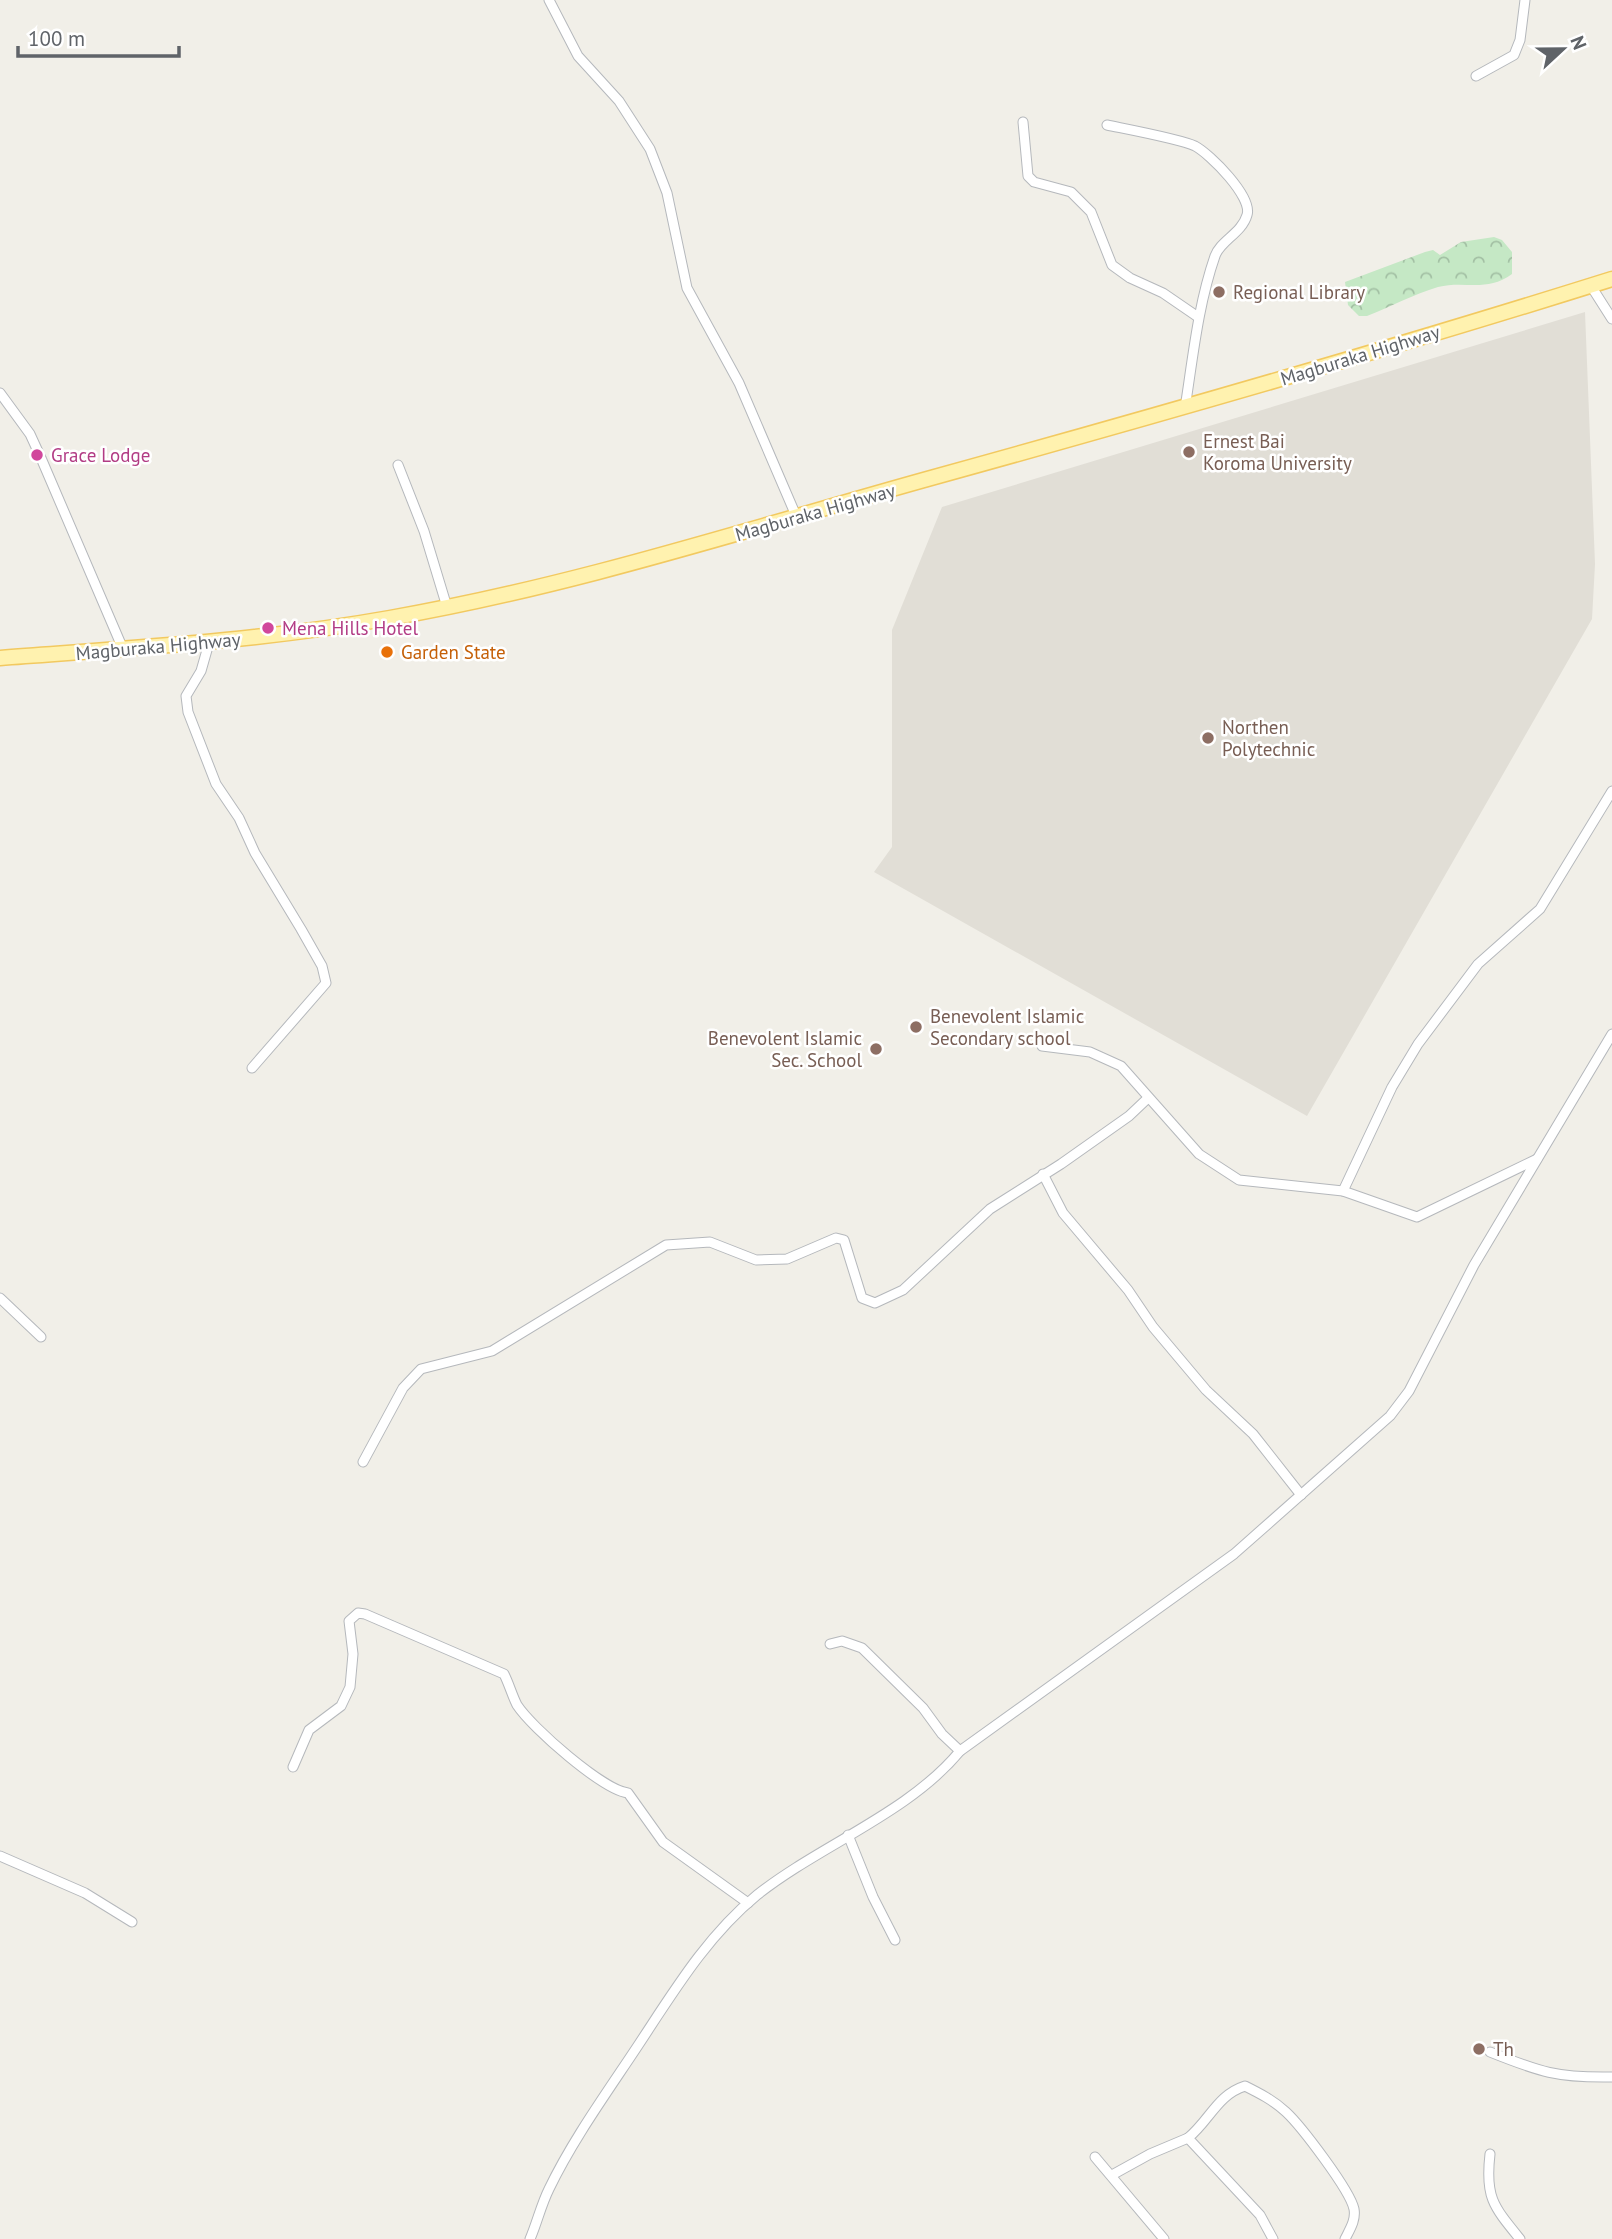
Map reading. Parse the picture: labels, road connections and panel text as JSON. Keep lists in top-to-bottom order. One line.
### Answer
{"streets":{"main road":["Magburaka Highway"]},"places":["Regional Library","Ernest Bai Koroma University","Grace Lodge","Mena Hills Hotel","Garden State","Northen Polytechnic","Benevolent Islamic Secondary school","Benevolent Islamic Sec. School","Th"],"scale_bar":"100 m","north":"right"}
